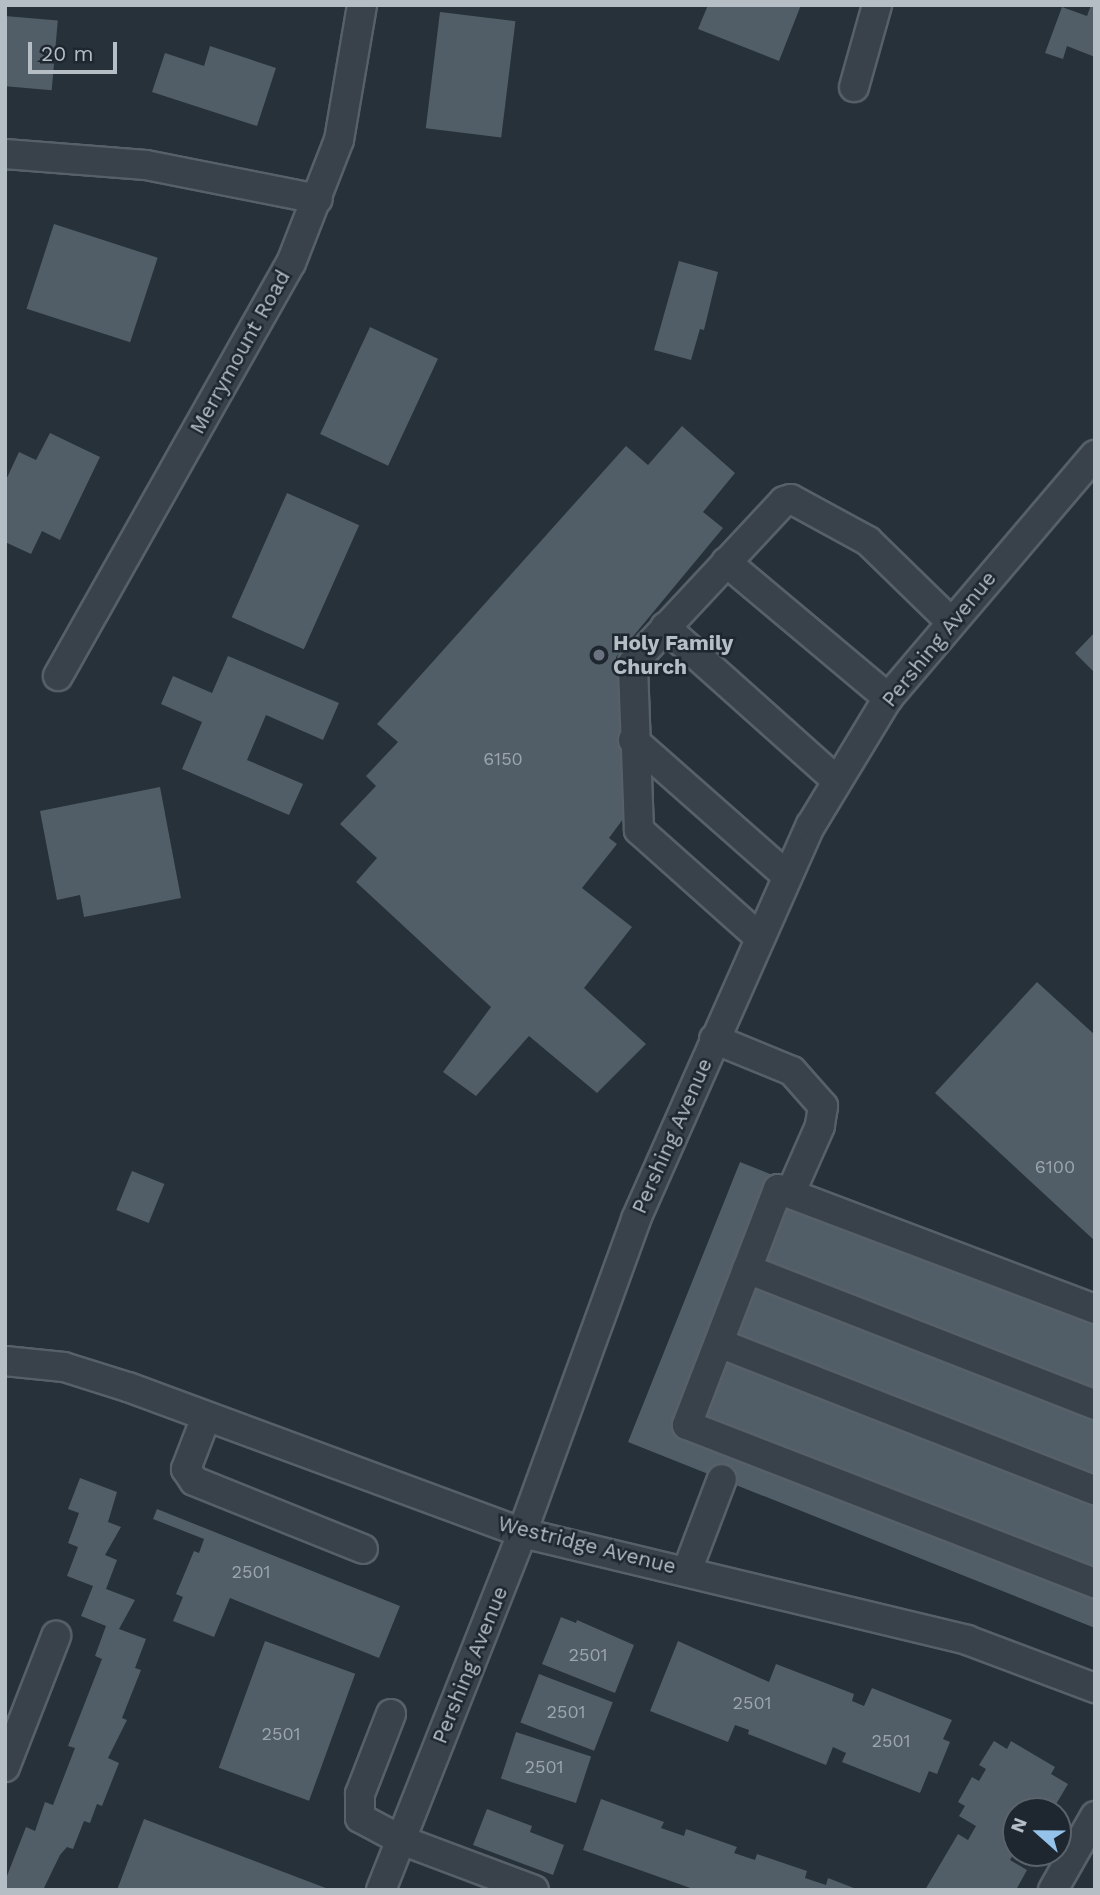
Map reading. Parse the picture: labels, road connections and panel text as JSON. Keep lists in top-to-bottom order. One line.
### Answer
{"streets":{"street":["Merrymount Road","Pershing Avenue","Westridge Avenue"]},"crossings":[["Pershing Avenue","Westridge Avenue"]],"places":["Holy Family Church"],"house_numbers":["6150","6100","2501","2501","2501","2501","2501","2501","2501"],"scale_bar":"20 m","north":"left"}
